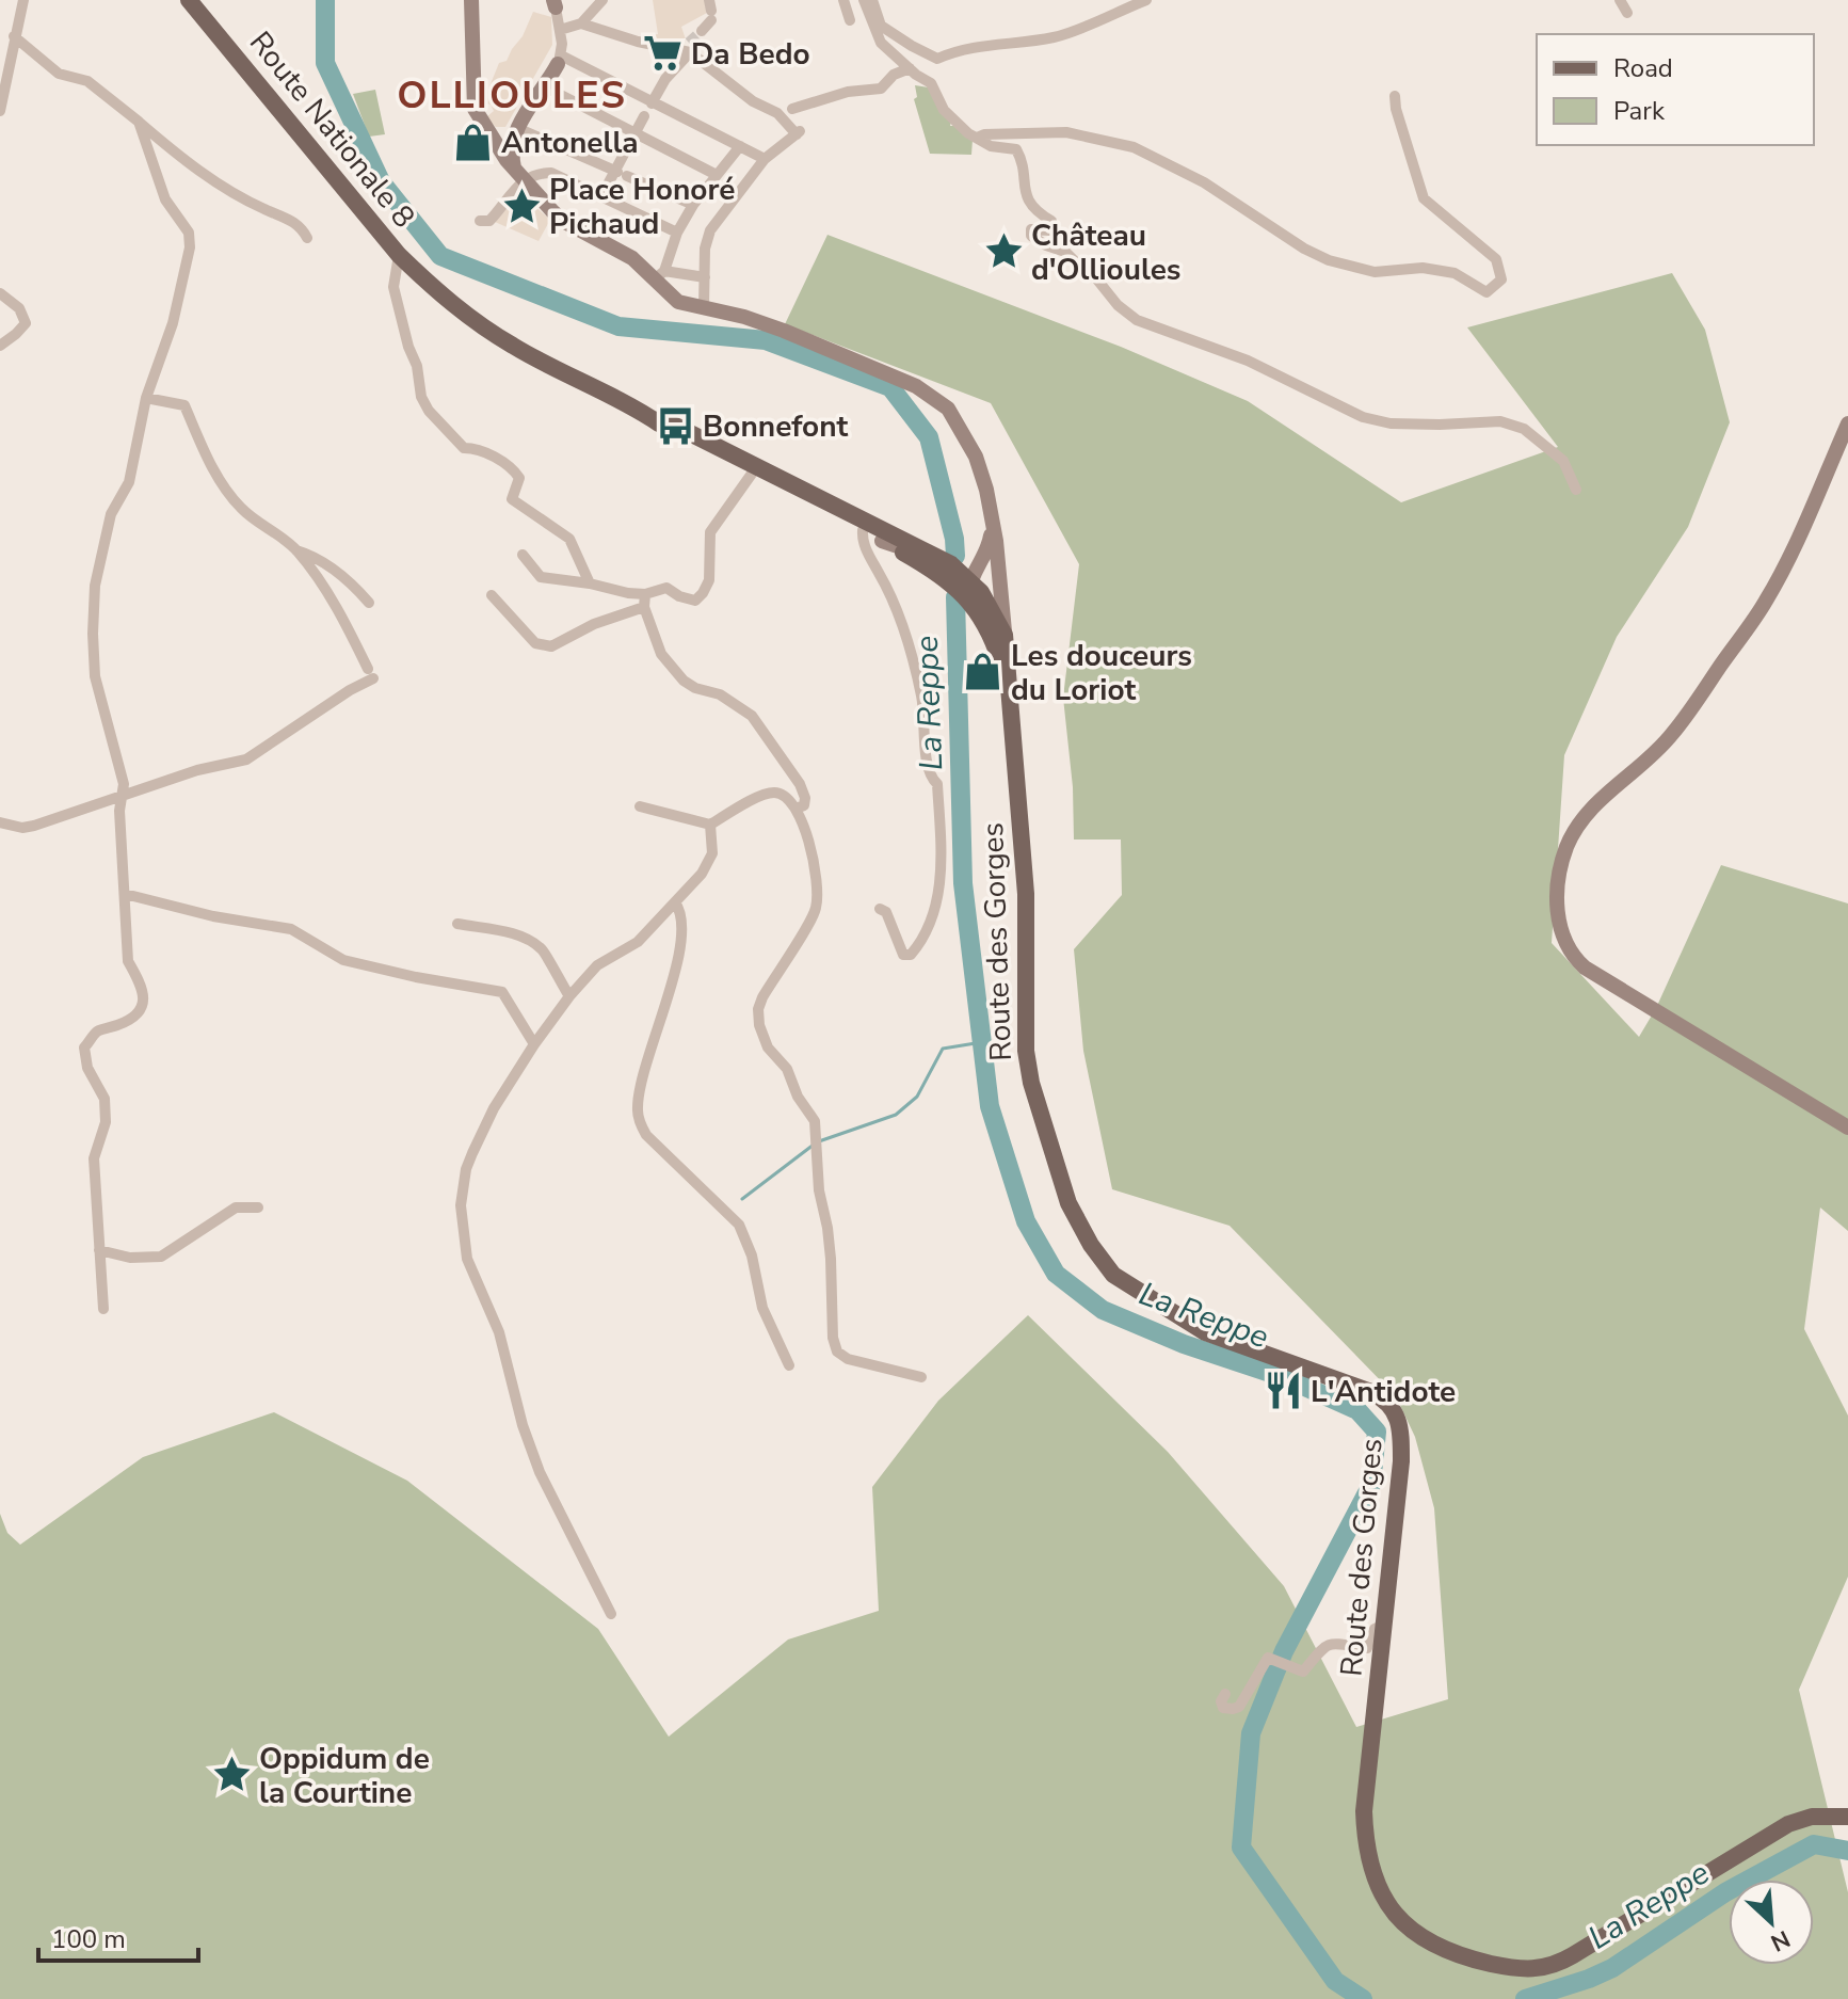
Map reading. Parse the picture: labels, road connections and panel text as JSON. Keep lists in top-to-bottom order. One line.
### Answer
{"streets":{"main road":["Route Nationale 8","Route des Gorges"]},"crossings":[["Route Nationale 8","Route des Gorges"]],"districts":["OLLIOULES"],"water":["La Reppe"],"places":{"supermarket":["Da Bedo"],"shop":["Antonella","Les douceurs du Loriot"],"place":["Place Honoré Pichaud","Château d'Ollioules","Oppidum de la Courtine"],"bus stop":["Bonnefont"],"restaurant":["L'Antidote"]},"legend":["Road","Park"],"scale_bar":"100 m","north":"bottom right"}
